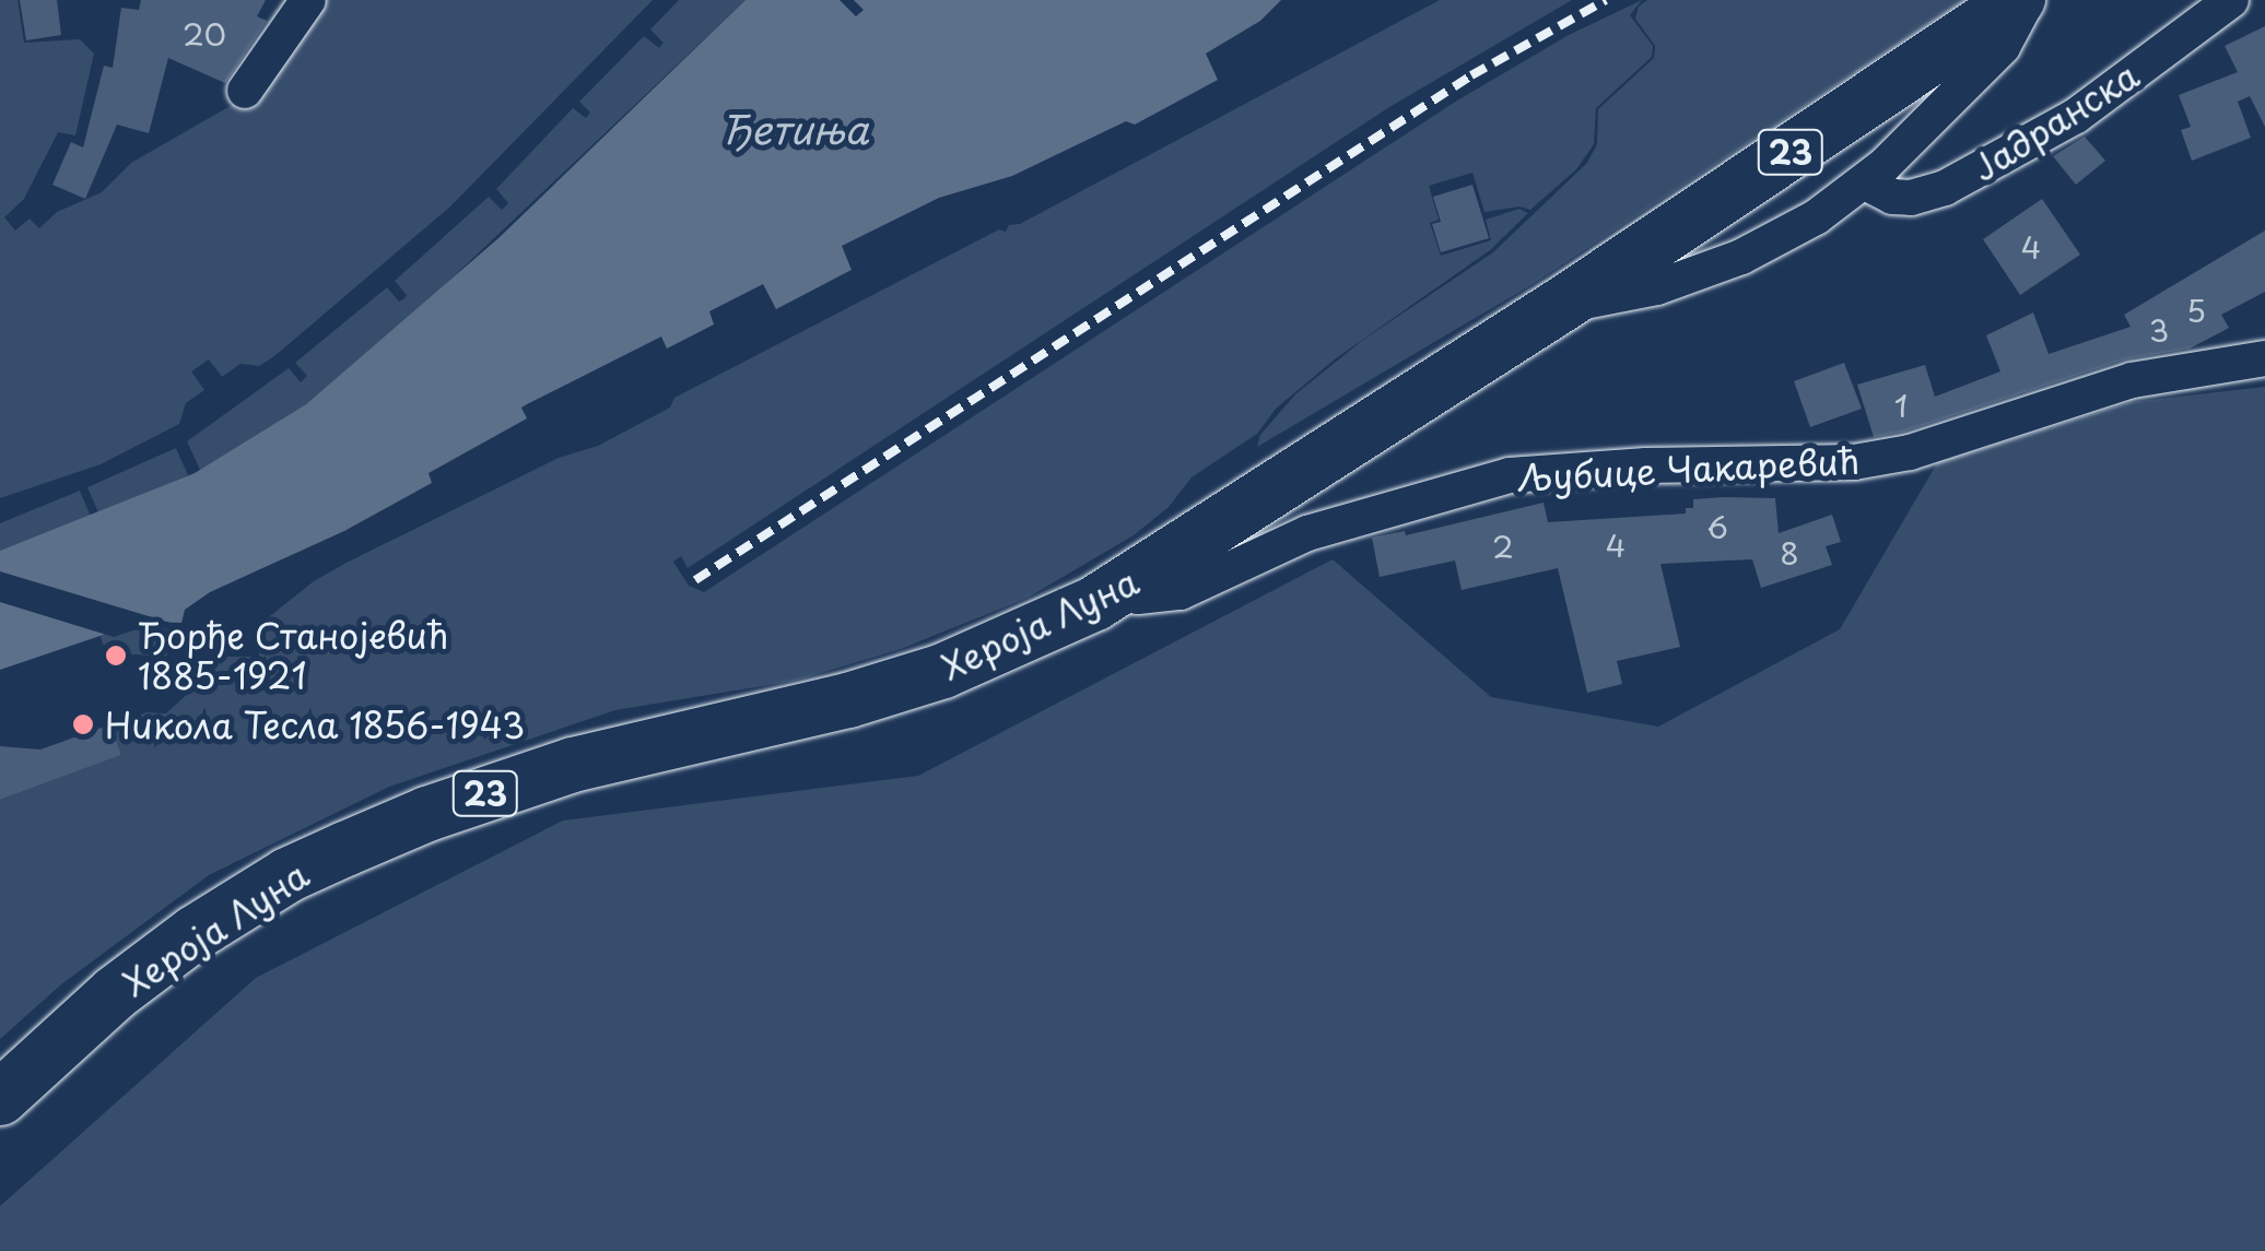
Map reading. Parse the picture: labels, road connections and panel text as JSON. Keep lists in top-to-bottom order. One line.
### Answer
{"streets":{"main road":["23","Хероја Луна"],"street":["Јадранска","Љубице Чакаревић"]},"crossings":[["Јадранска","Хероја Луна"],["Љубице Чакаревић","Хероја Луна"]],"water":["Ђетиња"],"places":["Ђорђе Станојевић 1885-1921","Никола Тесла 1856-1943"],"house_numbers":["20","4","5","3","1","6","4","2","8"]}
